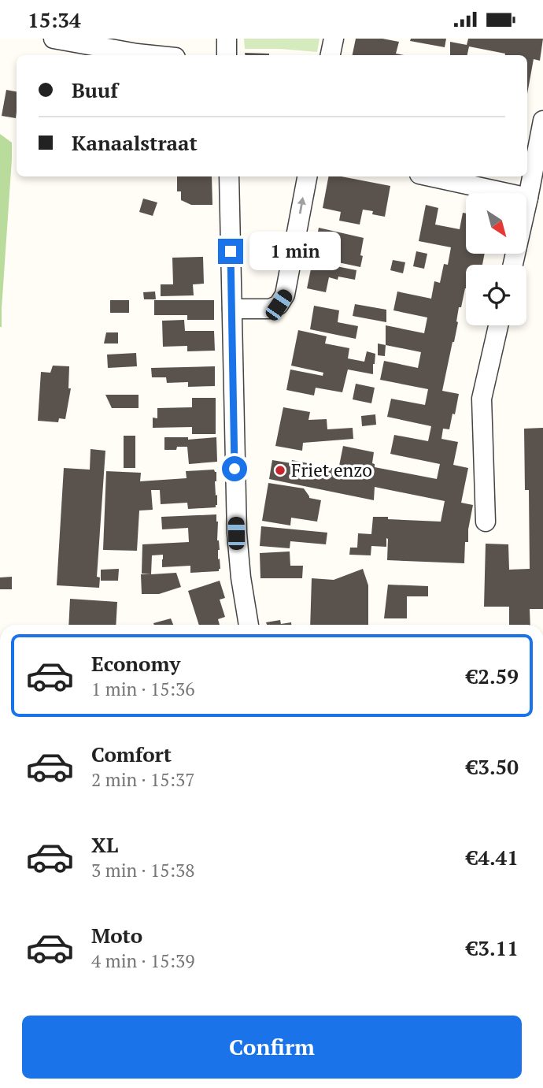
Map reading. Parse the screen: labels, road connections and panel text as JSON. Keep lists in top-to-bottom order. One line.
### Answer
{"places":["Friet enzo"],"north":"bottom right","page":{"status":"15:34","banner":["Buuf","Kanaalstraat"],"bubble":"1 min","list":[{"name":"Economy","note":"1 min · 15:36","value":"€2.59"},{"name":"Comfort","note":"2 min · 15:37","value":"€3.50"},{"name":"XL","note":"3 min · 15:38","value":"€4.41"},{"name":"Moto","note":"4 min · 15:39","value":"€3.11"}],"buttons":"Confirm"}}
